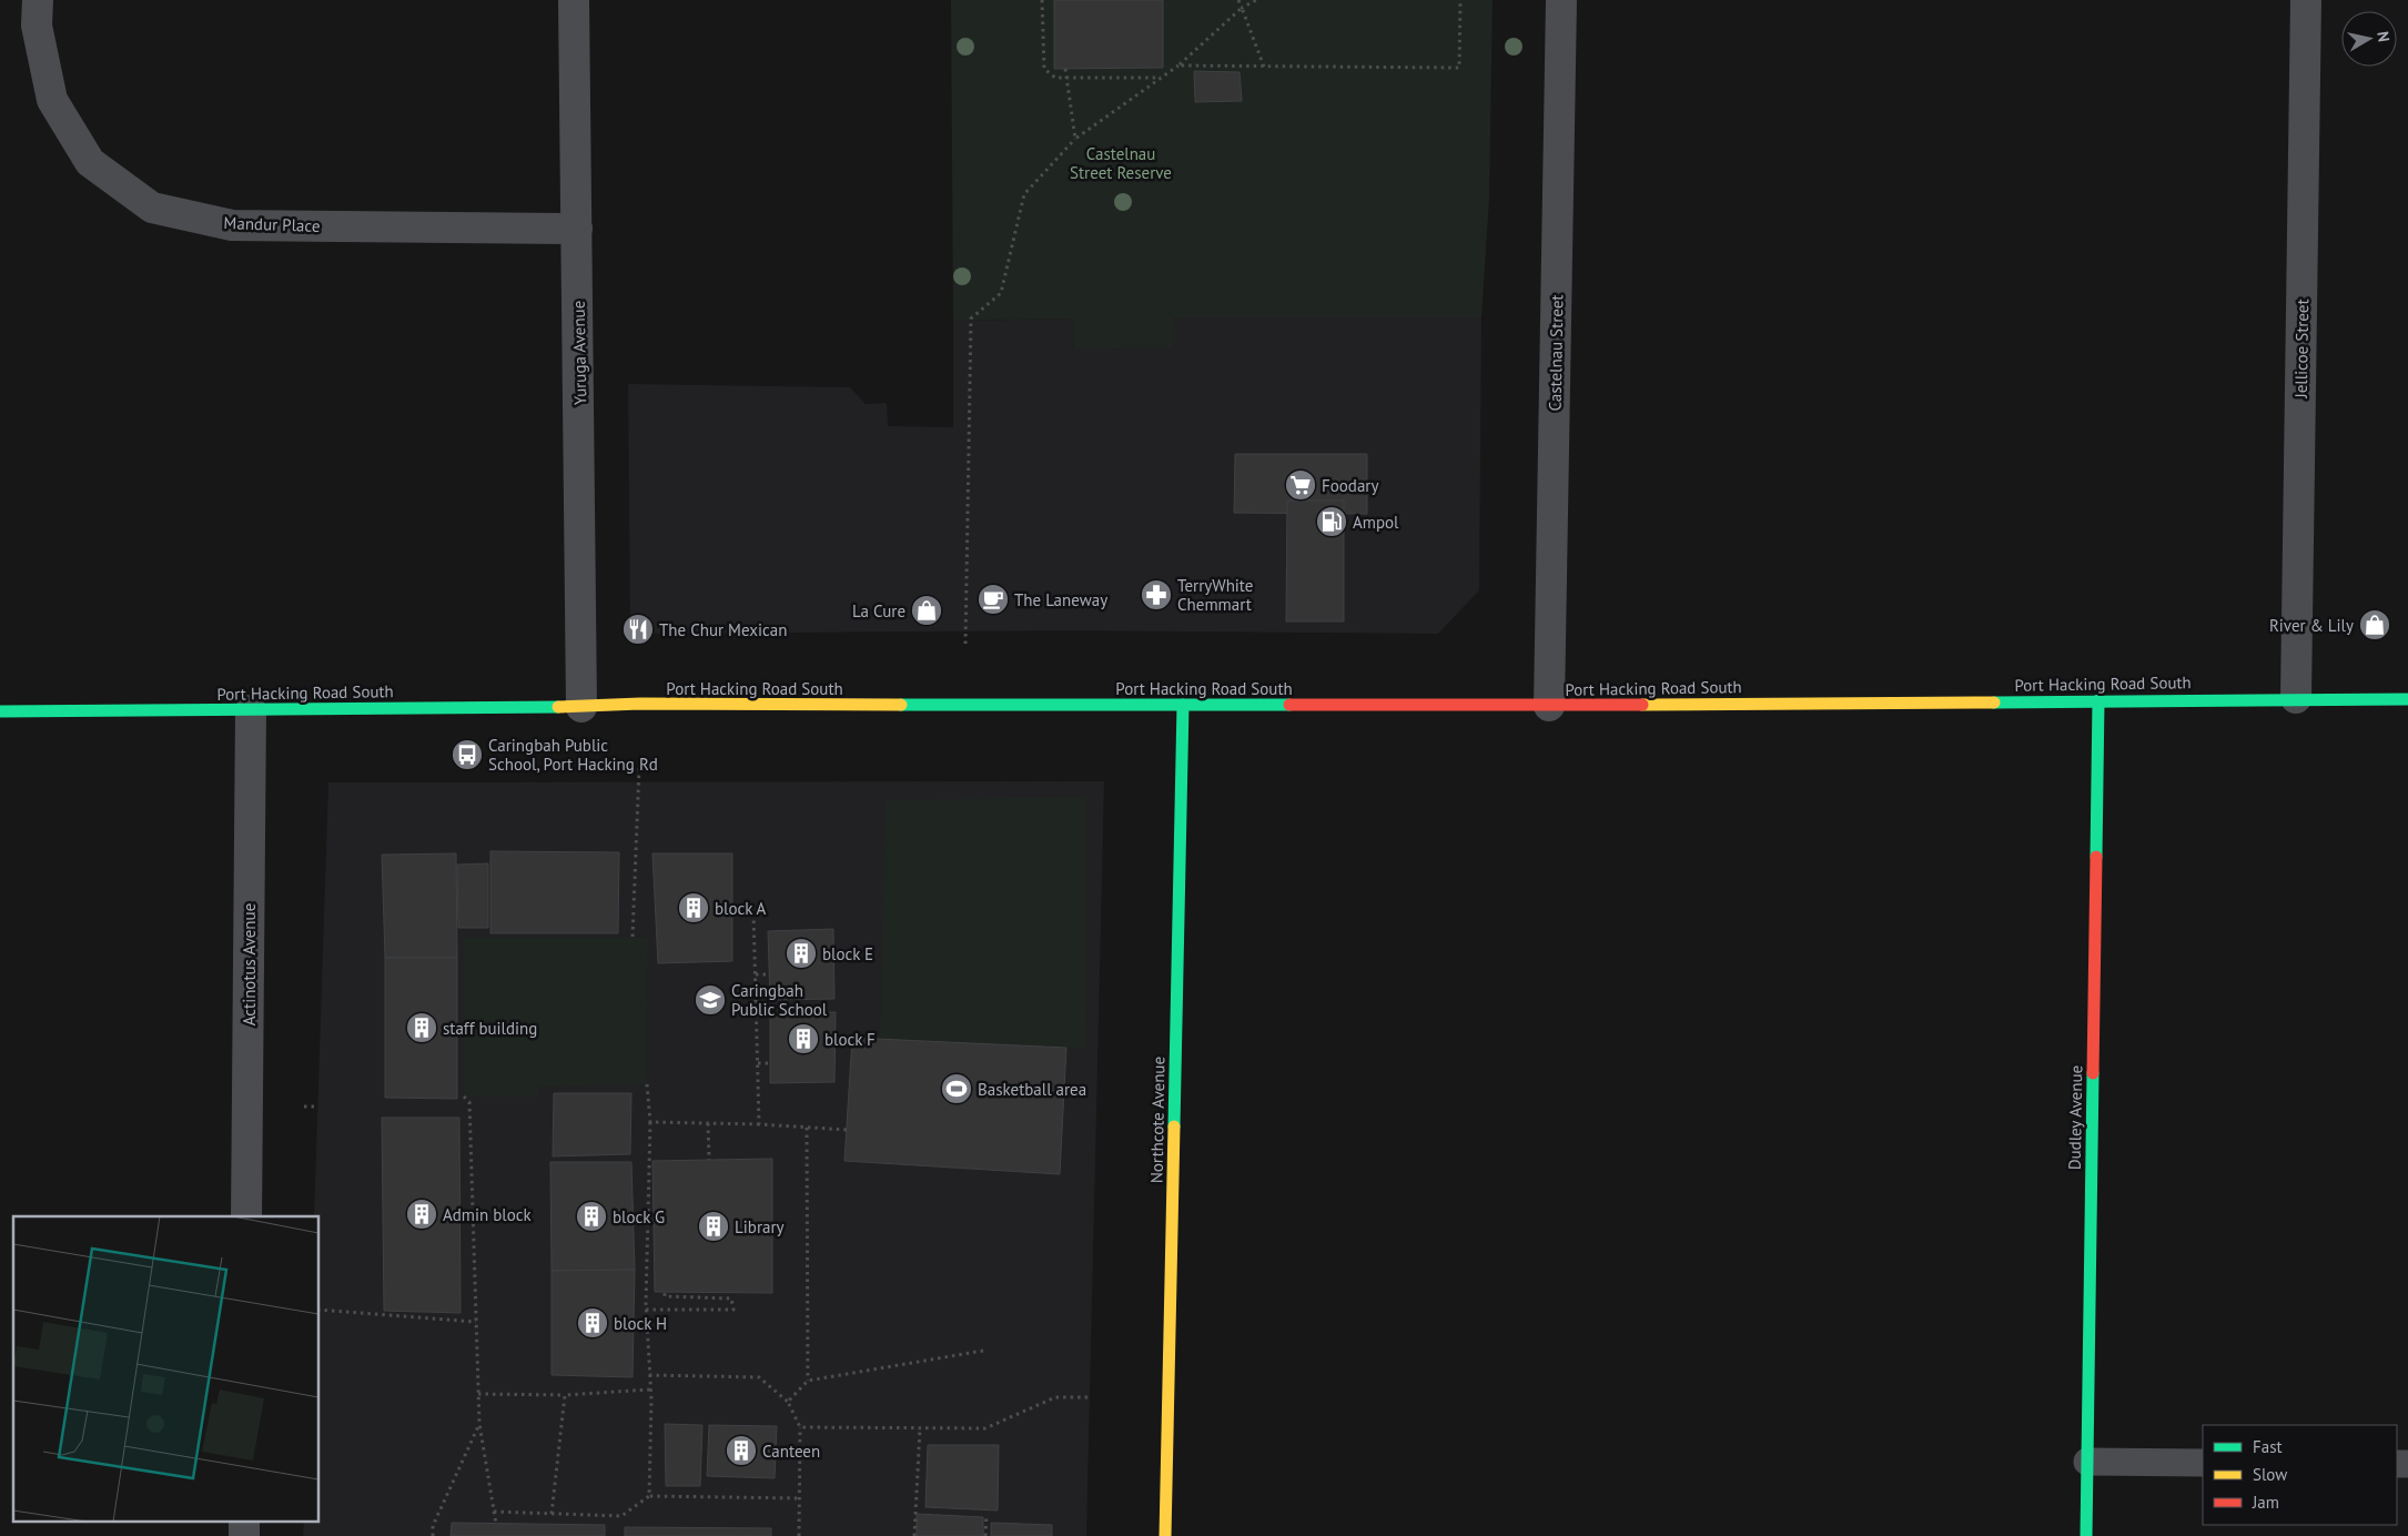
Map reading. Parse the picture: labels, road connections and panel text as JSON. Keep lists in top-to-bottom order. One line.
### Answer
{"streets":{"street":["Mandur Place","Jellicoe Street","Yuruga Avenue","Castelnau Street","Port Hacking Road South","Actinotus Avenue","Dudley Avenue","Northcote Avenue"]},"crossings":[["Mandur Place","Yuruga Avenue"],["Jellicoe Street","Port Hacking Road South"],["Yuruga Avenue","Port Hacking Road South"],["Castelnau Street","Port Hacking Road South"],["Port Hacking Road South","Actinotus Avenue"],["Port Hacking Road South","Dudley Avenue"],["Port Hacking Road South","Northcote Avenue"]],"parks":["Castelnau Street Reserve"],"places":{"supermarket":["Foodary"],"fuel station":["Ampol"],"pharmacy":["TerryWhite Chemmart"],"cafe":["The Laneway"],"shop":["La Cure","River & Lily"],"restaurant":["The Chur Mexican"],"bus stop":["Caringbah Public School, Port Hacking Rd"],"building":["block A","block E","staff building","block F","Admin block","block G","Library","block H","Canteen"],"school or university":["Caringbah Public School"],"sports":["Basketball area"]},"legend":["Fast","Slow","Jam"],"north":"right"}
